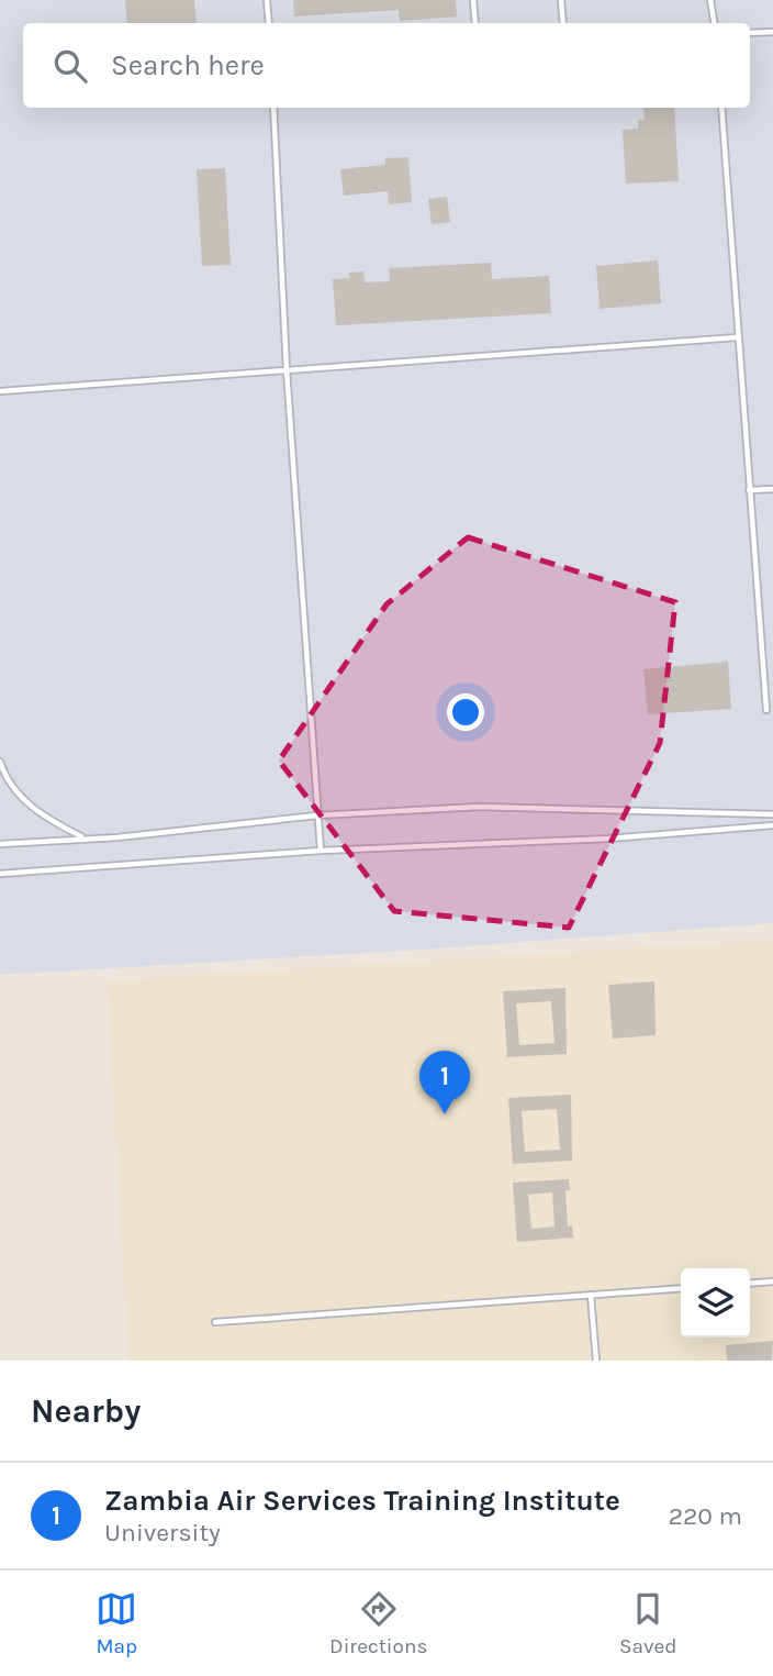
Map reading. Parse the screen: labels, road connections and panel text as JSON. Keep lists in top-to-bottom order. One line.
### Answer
{"page":{"search":"Search here","pins":"1","heading":"Nearby","list":[{"mark":"1","name":"Zambia Air Services Training Institute","note":"University","value":"220 m"}],"nav":["Map","Directions","Saved"]}}
